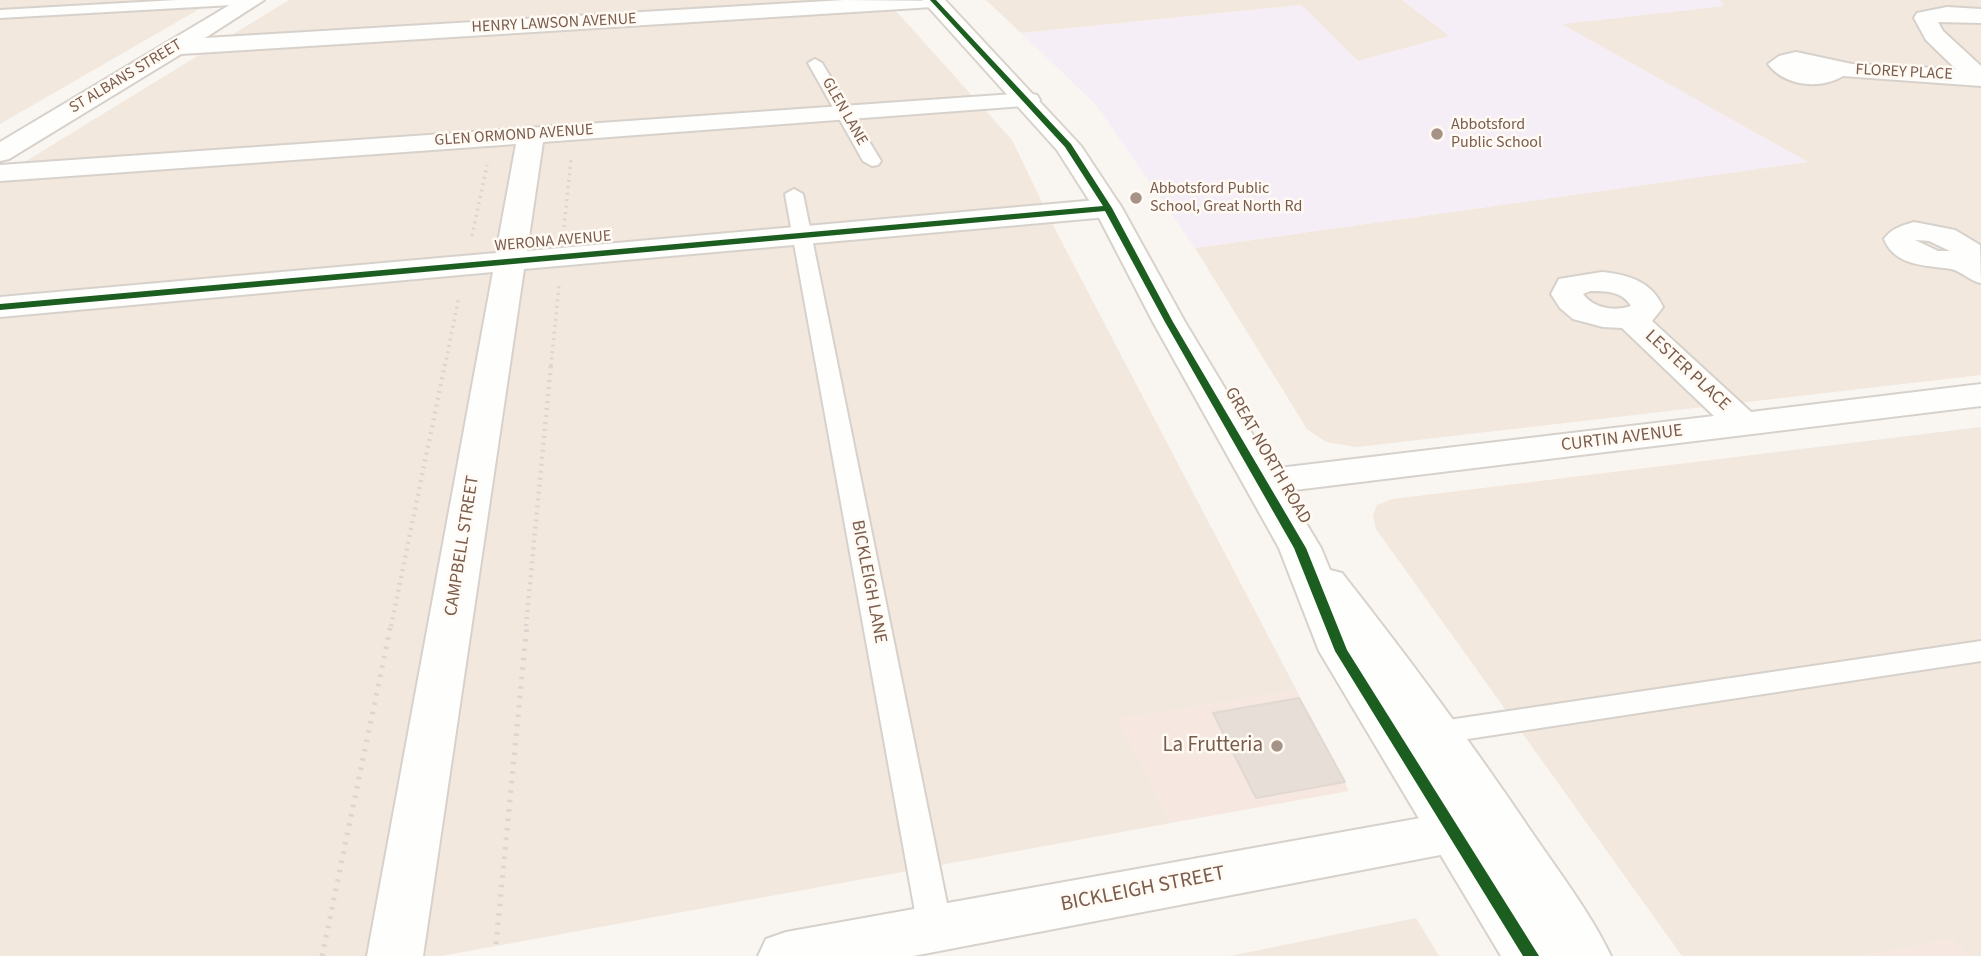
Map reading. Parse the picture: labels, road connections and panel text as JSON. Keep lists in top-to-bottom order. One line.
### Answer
{"streets":{"street":["HENRY LAWSON AVENUE","FLOREY PLACE","ST ALBANS STREET","GLEN ORMOND AVENUE","WERONA AVENUE","LESTER PLACE","CURTIN AVENUE","GREAT NORTH ROAD","CAMPBELL STREET","BICKLEIGH STREET"],"lane":["GLEN LANE","BICKLEIGH LANE"]},"crossings":[["HENRY LAWSON AVENUE","ST ALBANS STREET"],["HENRY LAWSON AVENUE","GREAT NORTH ROAD"],["GLEN LANE","GLEN ORMOND AVENUE"],["GLEN ORMOND AVENUE","GREAT NORTH ROAD"],["GLEN ORMOND AVENUE","CAMPBELL STREET"],["WERONA AVENUE","GREAT NORTH ROAD"],["WERONA AVENUE","CAMPBELL STREET"],["WERONA AVENUE","BICKLEIGH LANE"],["LESTER PLACE","CURTIN AVENUE"],["CURTIN AVENUE","GREAT NORTH ROAD"],["GREAT NORTH ROAD","BICKLEIGH STREET"],["BICKLEIGH LANE","BICKLEIGH STREET"]],"places":["Abbotsford Public School","Abbotsford Public School, Great North Rd","La Frutteria"]}
